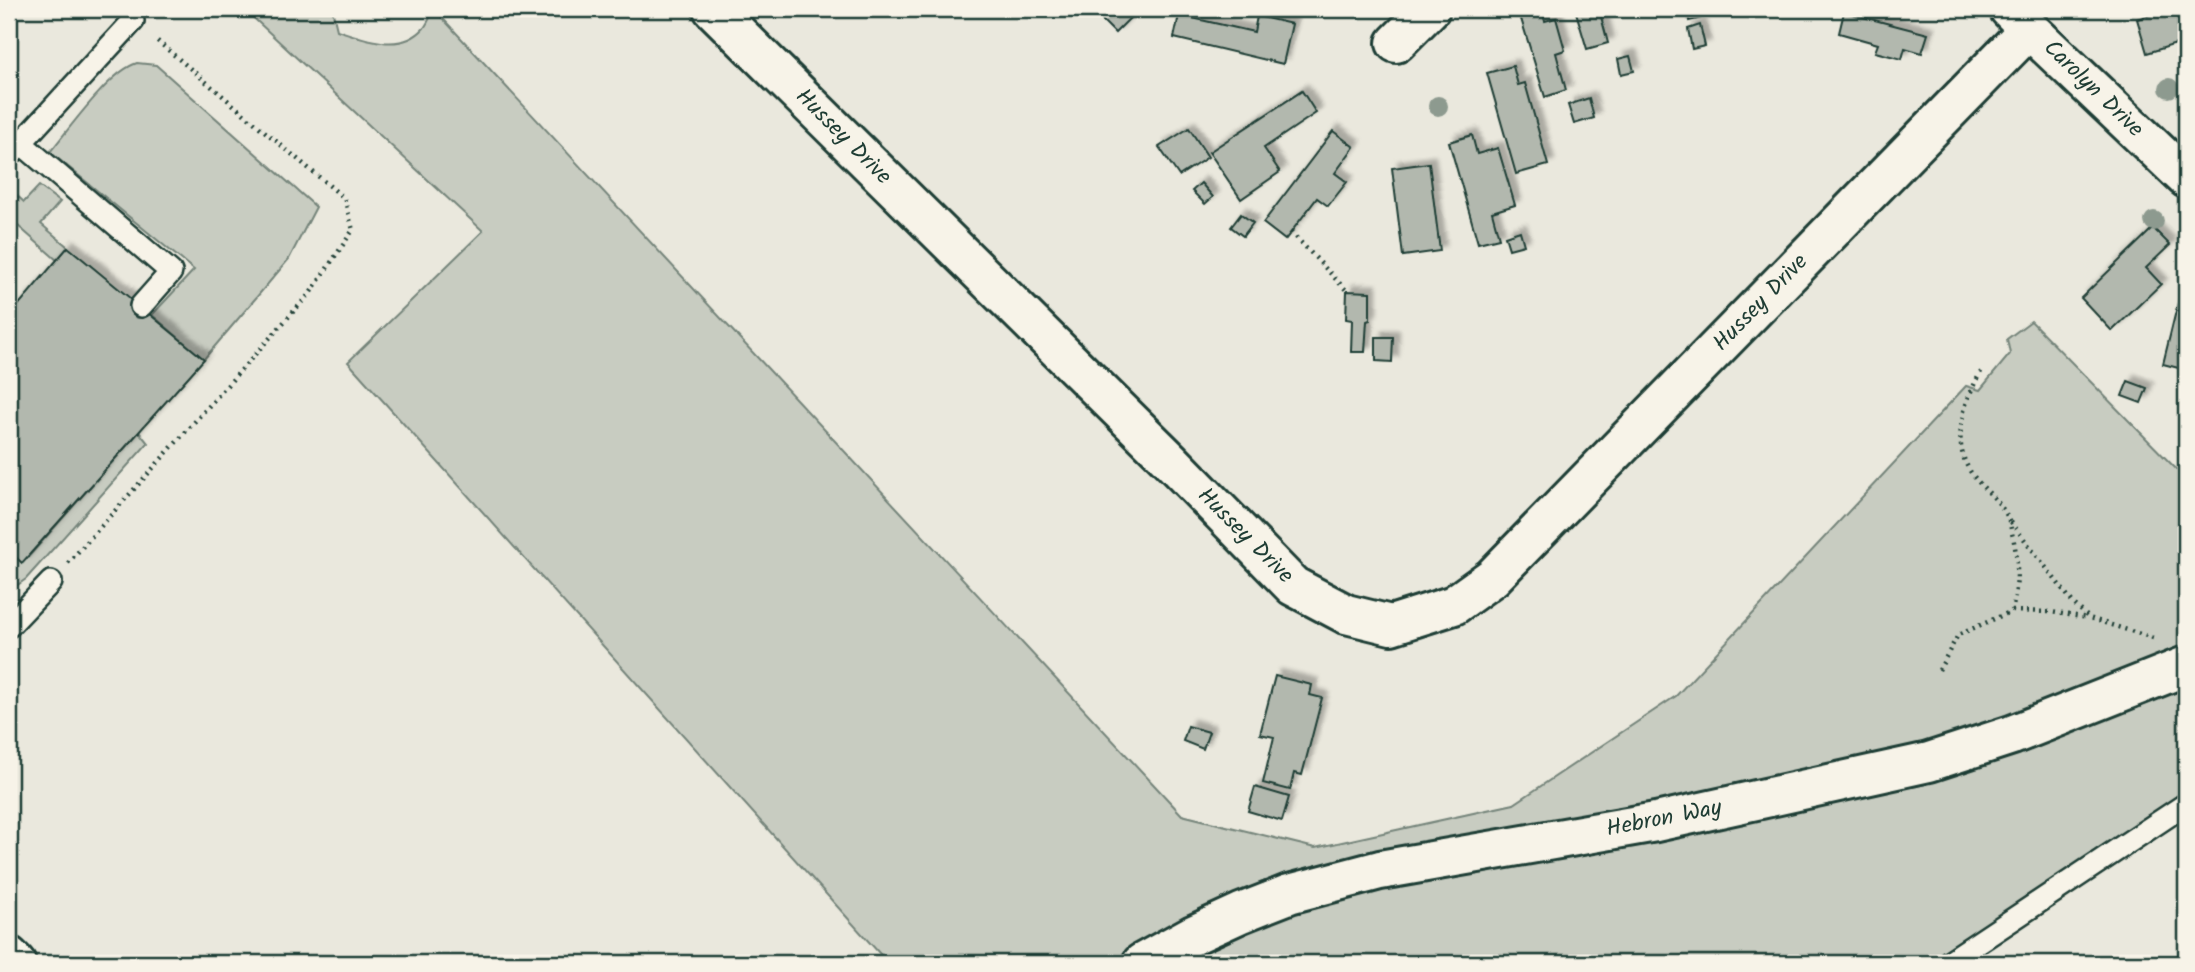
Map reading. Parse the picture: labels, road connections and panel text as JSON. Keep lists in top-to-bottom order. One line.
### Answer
{"streets":{"street":["Carolyn Drive","Hussey Drive","Hebron Way"]},"crossings":[["Carolyn Drive","Hussey Drive"]]}
